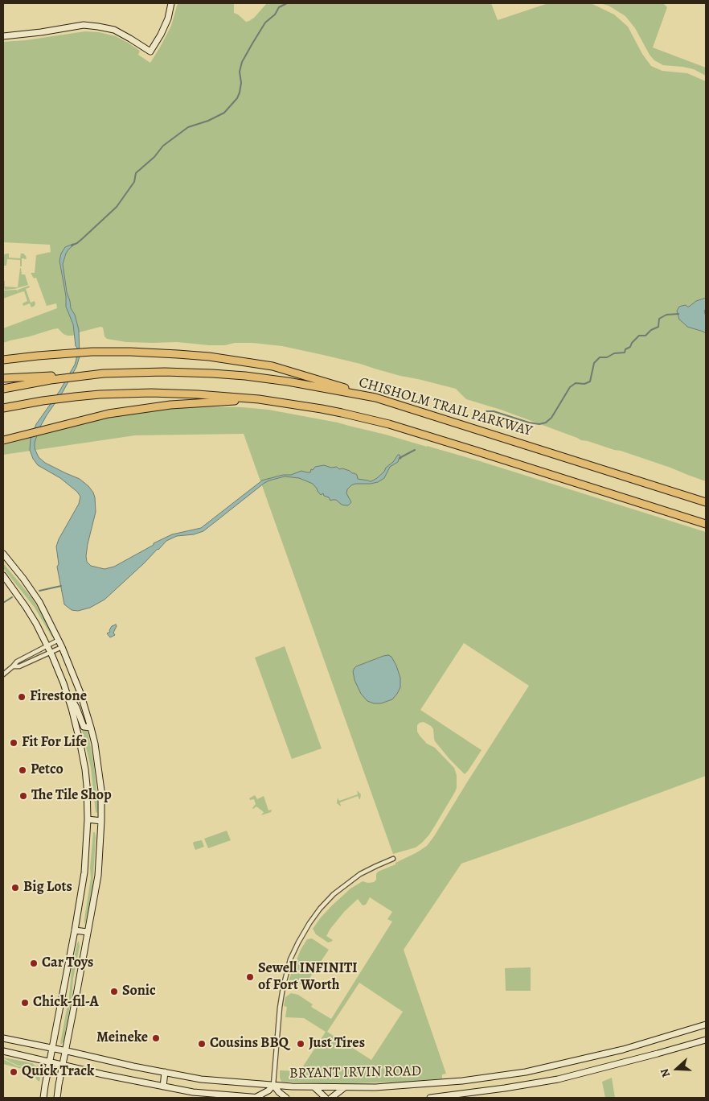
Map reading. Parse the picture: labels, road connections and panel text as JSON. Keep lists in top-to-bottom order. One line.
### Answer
{"streets":{"highway":["CHISHOLM TRAIL PARKWAY"],"street":["BRYANT IRVIN ROAD"]},"places":["Firestone","Fit For Life","Petco","The Tile Shop","Big Lots","Car Toys","Sewell INFINITI of Fort Worth","Sonic","Chick-fil-A","Meineke","Cousins BBQ","Just Tires","Quick Track"],"north":"left"}
